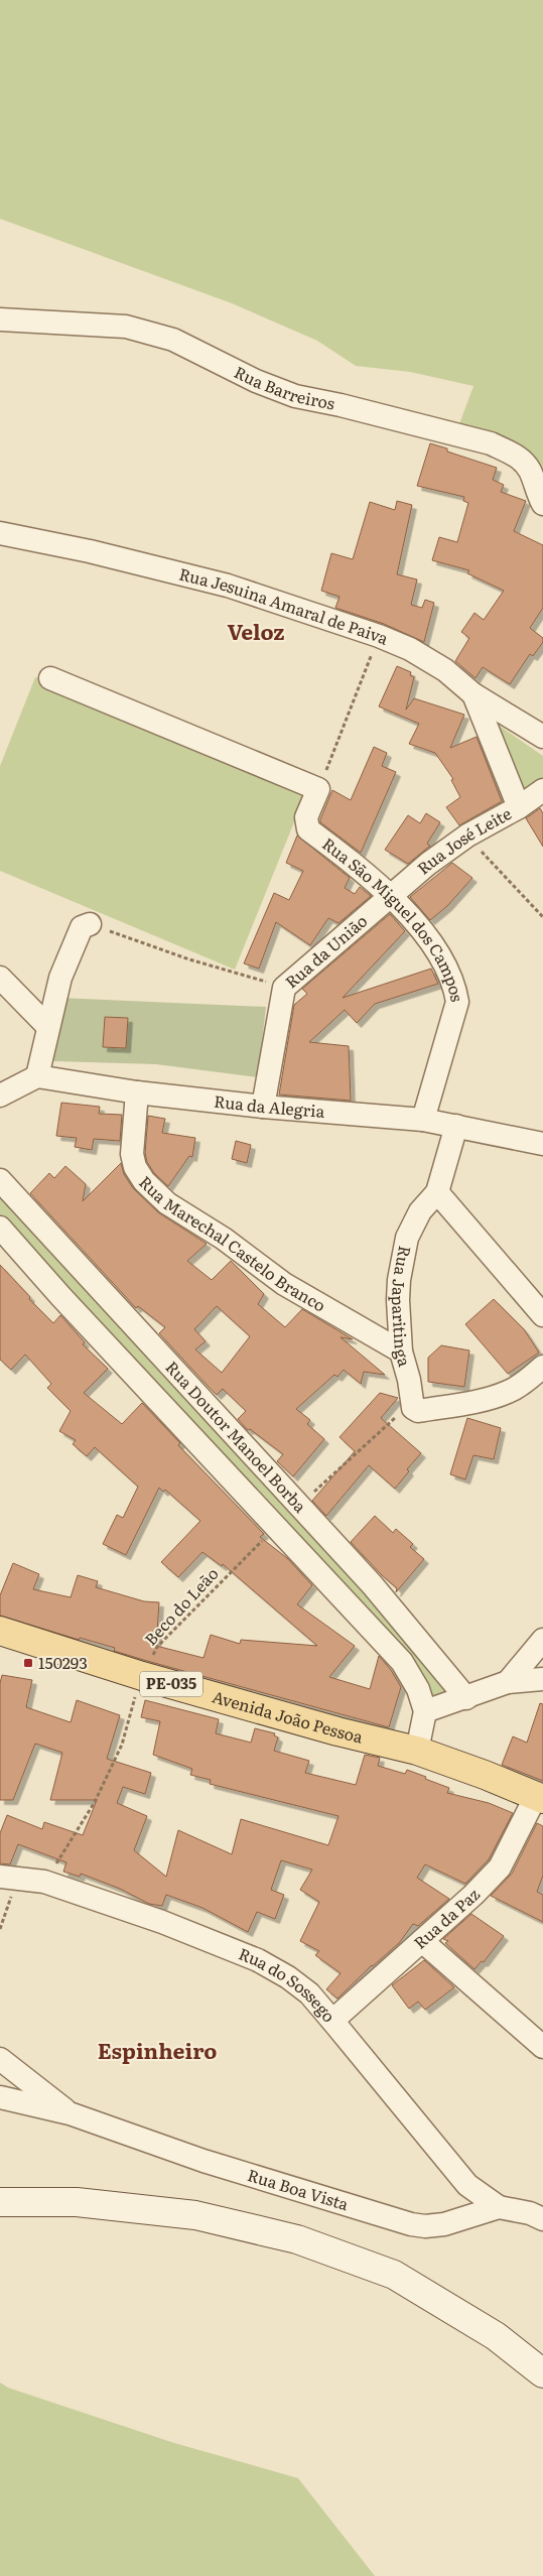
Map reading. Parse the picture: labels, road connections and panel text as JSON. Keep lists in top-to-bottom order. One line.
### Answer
{"streets":{"main road":["PE-035","Avenida João Pessoa"],"street":["Rua Barreiros","Rua Jesuina Amaral de Paiva","Rua José Leite","Rua São Miguel dos Campos","Rua da União","Rua da Alegria","Rua Marechal Castelo Branco","Rua Japaritinga","Rua Doutor Manoel Borba","Rua da Paz","Rua do Sossego","Rua Boa Vista"],"path":["Beco do Leão"]},"crossings":[["Rua José Leite","Rua São Miguel dos Campos"],["Rua José Leite","Rua da União"],["Rua São Miguel dos Campos","Rua da União"],["Rua São Miguel dos Campos","Rua da Alegria"],["Rua da União","Rua da Alegria"],["Rua da Alegria","Rua Marechal Castelo Branco"],["Rua da Alegria","Rua Japaritinga"],["Rua Marechal Castelo Branco","Rua Japaritinga"],["Rua Doutor Manoel Borba","Beco do Leão"],["Beco do Leão","Avenida João Pessoa"],["Beco do Leão","Rua do Sossego"],["Avenida João Pessoa","Rua da Paz"],["Rua da Paz","Rua do Sossego"],["Rua do Sossego","Rua Boa Vista"]],"districts":["Veloz","Espinheiro"],"places":{"transit":["150293"]}}
